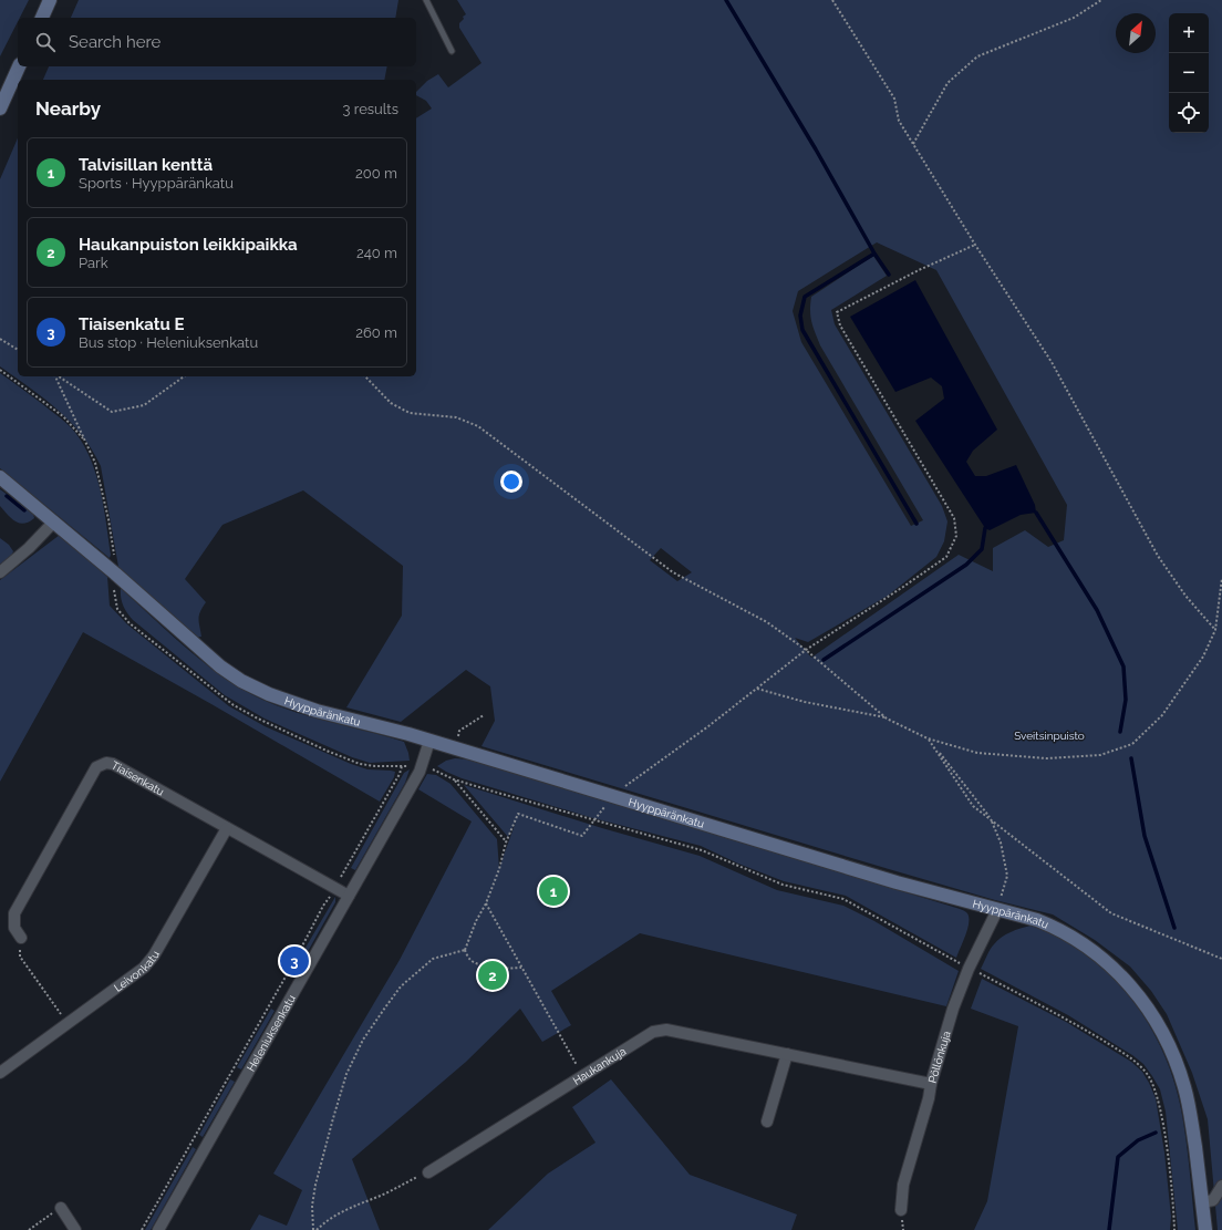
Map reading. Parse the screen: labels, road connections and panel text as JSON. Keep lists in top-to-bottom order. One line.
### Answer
{"streets":{"street":["Hyyppäränkatu","Tiaisenkatu","Leivonkatu","Heleniuksenkatu","Pöllönkuja","Haukankuja"]},"crossings":[["Hyyppäränkatu","Heleniuksenkatu"],["Hyyppäränkatu","Pöllönkuja"],["Tiaisenkatu","Leivonkatu"],["Tiaisenkatu","Heleniuksenkatu"],["Pöllönkuja","Haukankuja"]],"parks":["Sveitsinpuisto"],"north":"top right","page":{"map_buttons":["+","−"],"search":"Search here","heading":["Nearby","3 results"],"list":[{"mark":"1","name":"Talvisillan kenttä","note":"Sports · Hyyppäränkatu","value":"200 m"},{"mark":"2","name":"Haukanpuiston leikkipaikka","note":"Park","value":"240 m"},{"mark":"3","name":"Tiaisenkatu E","note":"Bus stop · Heleniuksenkatu","value":"260 m"}],"pins":["1","3","2"]}}
